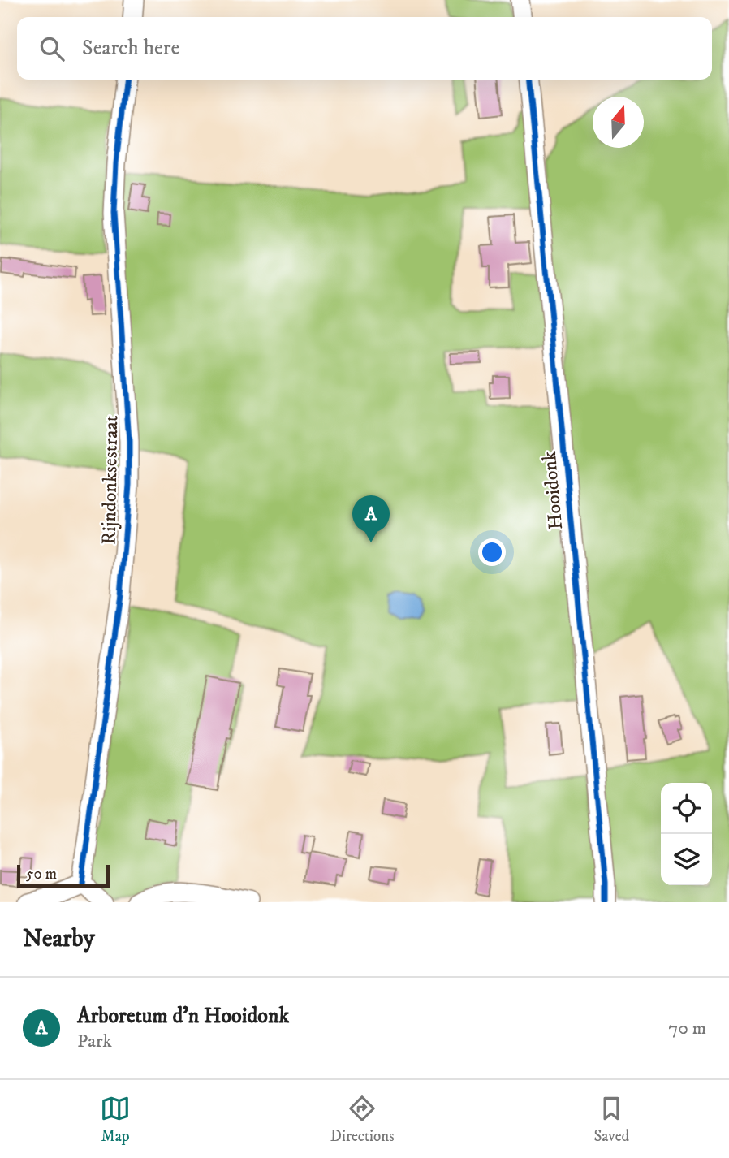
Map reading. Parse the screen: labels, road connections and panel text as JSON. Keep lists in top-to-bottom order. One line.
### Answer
{"streets":{"street":["Rijndonksestraat","Hooidonk"]},"scale_bar":"50 m","north":"top","page":{"search":"Search here","pins":"A","scale":"50 m","heading":"Nearby","list":[{"mark":"A","name":"Arboretum d'n Hooidonk","note":"Park","value":"70 m"}],"nav":["Map","Directions","Saved"]}}
